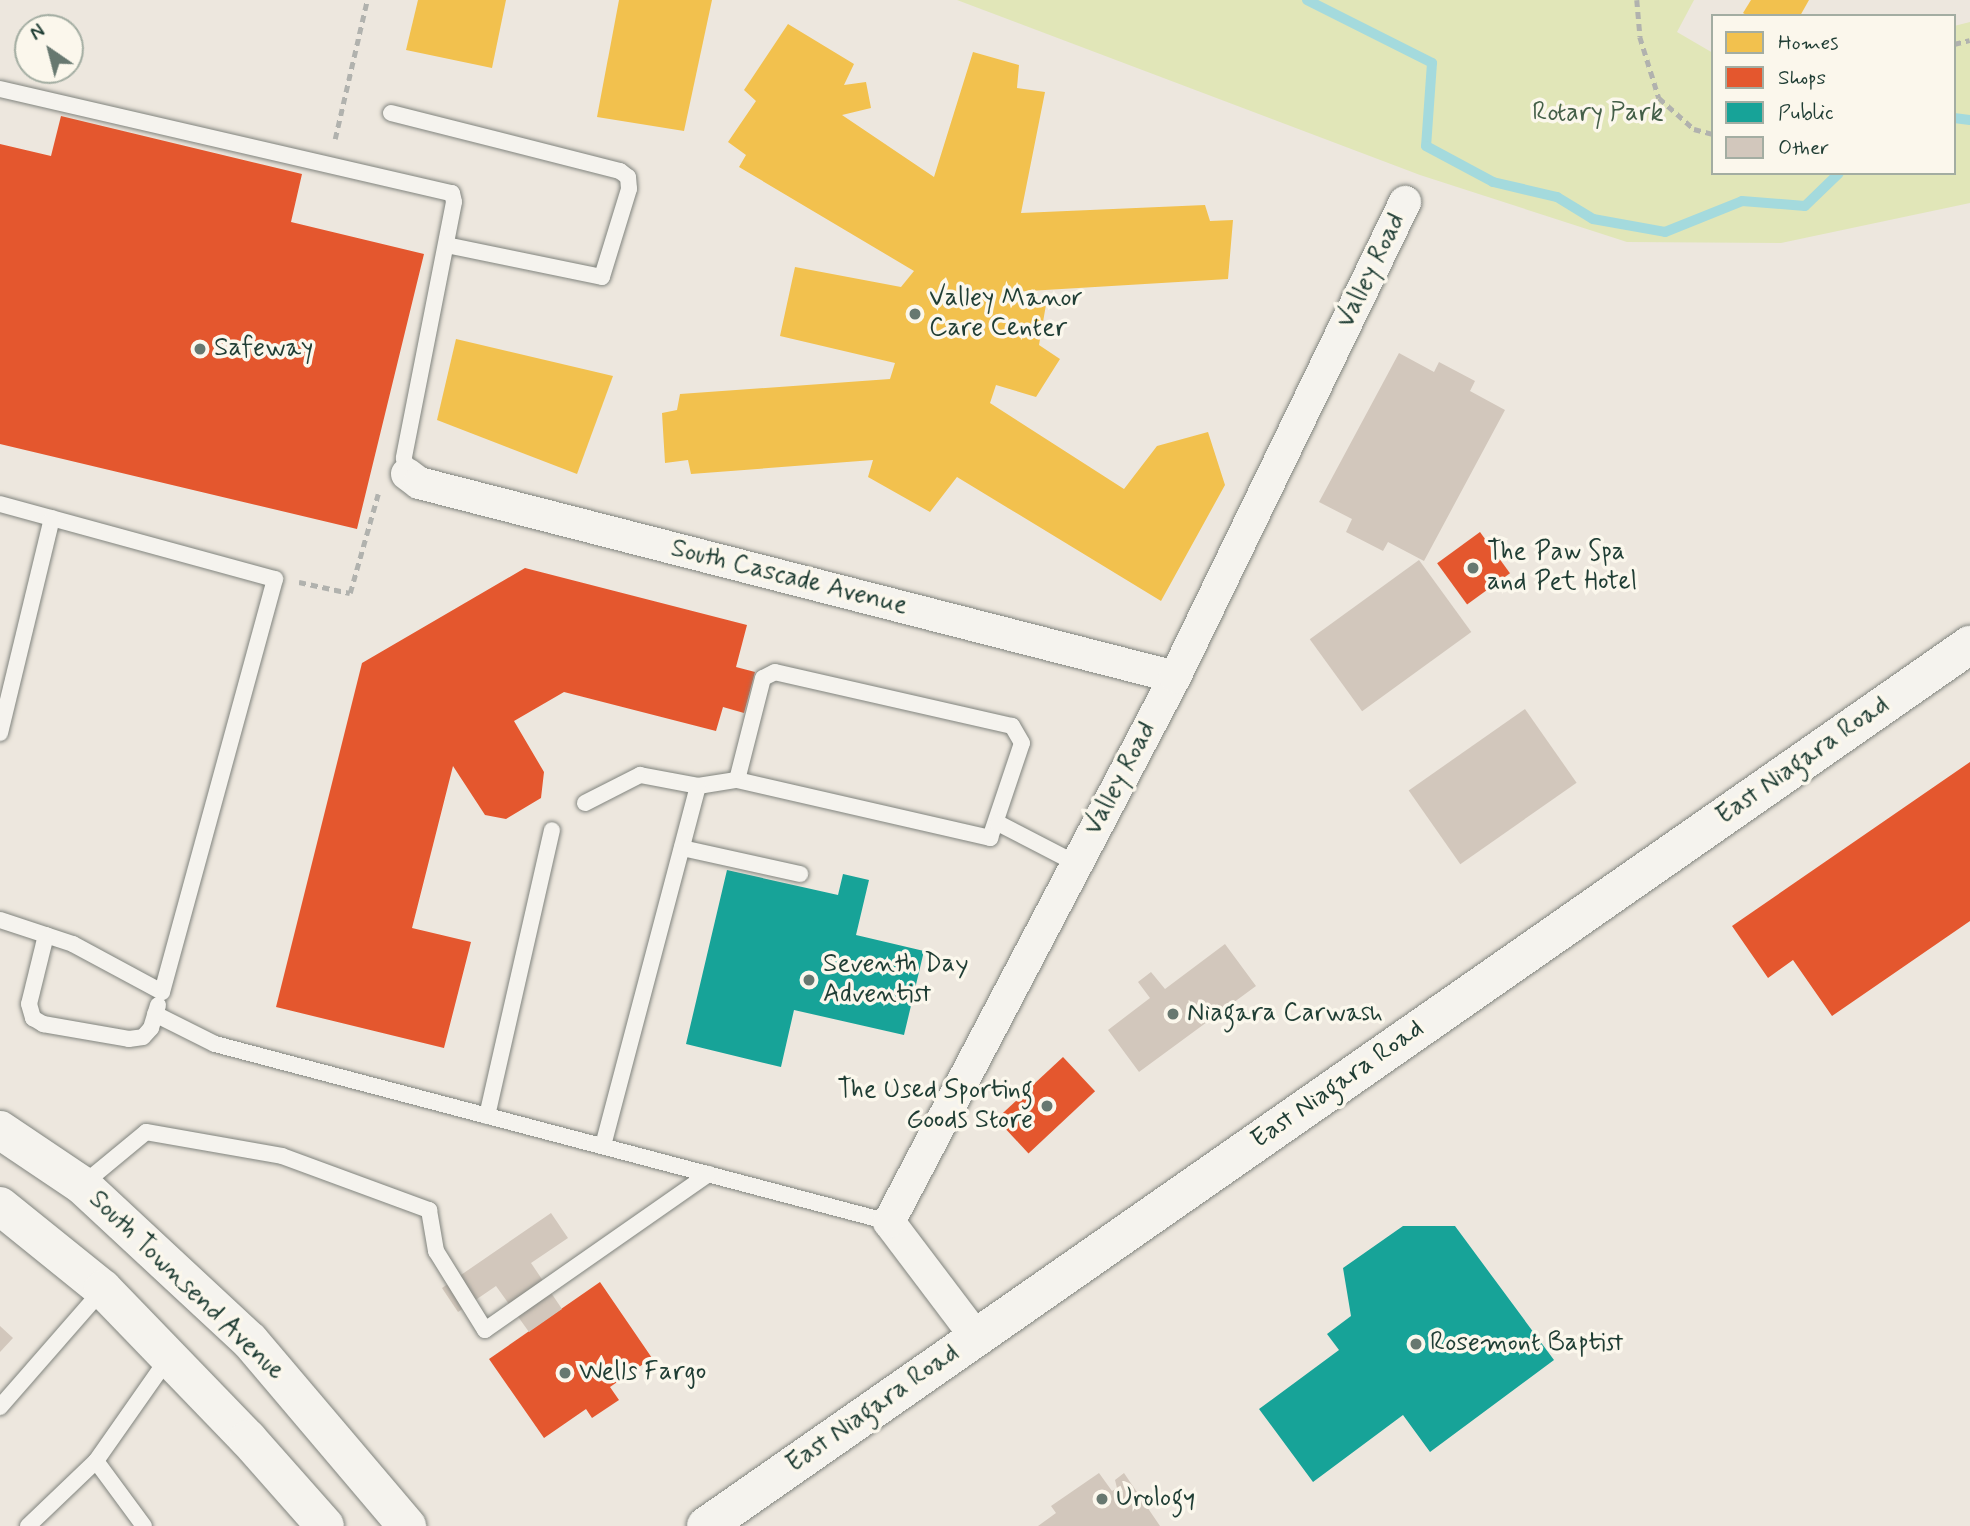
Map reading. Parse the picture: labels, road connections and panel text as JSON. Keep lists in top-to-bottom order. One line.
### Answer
{"streets":{"main road":["East Niagara Road","South Townsend Avenue"],"street":["Valley Road","South Cascade Avenue"]},"crossings":[["Valley Road","South Cascade Avenue"]],"parks":["Rotary Park"],"places":["Valley Manor Care Center","Safeway","The Paw Spa and Pet Hotel","Seventh Day Adventist","Niagara Carwash","The Used Sporting Goods Store","Rosemont Baptist","Wells Fargo","Urology"],"legend":["Homes","Shops","Public","Other"],"north":"top left"}
